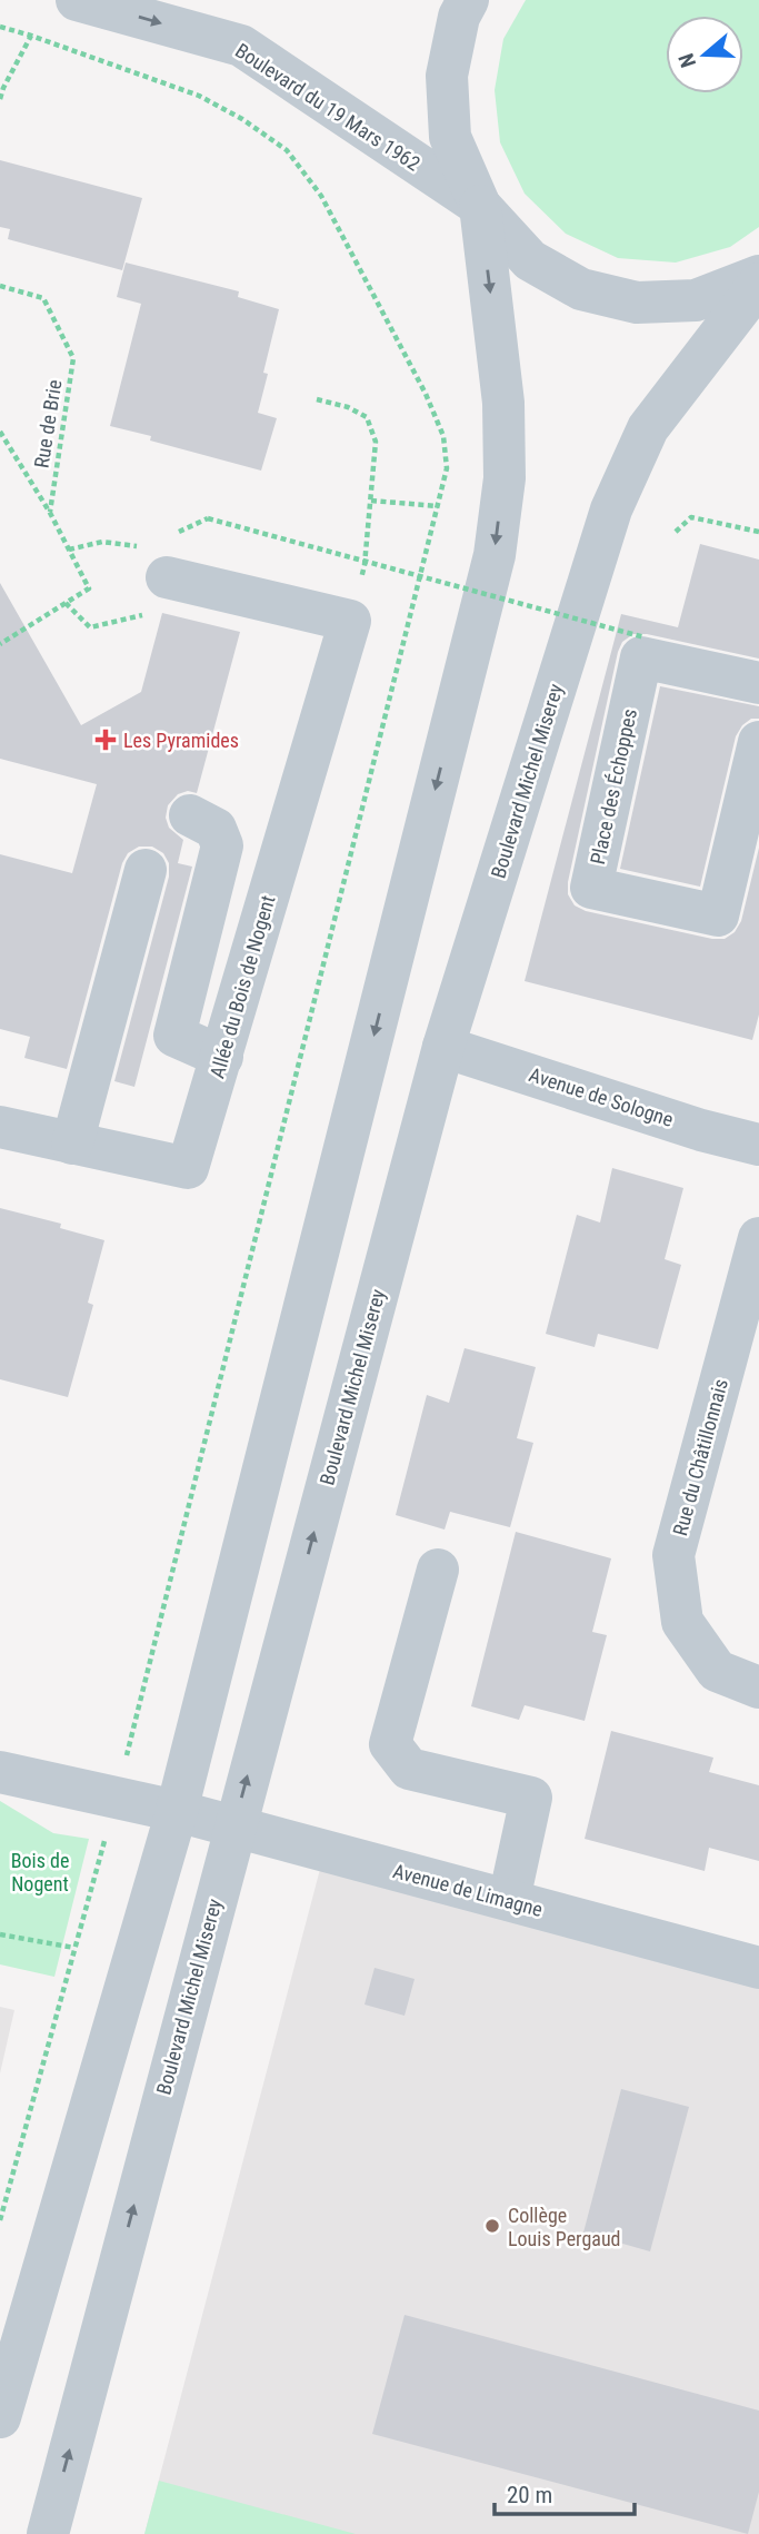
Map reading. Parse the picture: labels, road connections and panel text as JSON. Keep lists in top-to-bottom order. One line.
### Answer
{"streets":{"street":["Boulevard du 19 Mars 1962","Boulevard Michel Miserey","Place des Échoppes","Allée du Bois de Nogent","Avenue de Sologne","Rue du Châtillonnais","Avenue de Limagne"],"path":["Rue de Brie"]},"crossings":[["Boulevard Michel Miserey","Avenue de Sologne"],["Boulevard Michel Miserey","Avenue de Limagne"]],"one_way":["Boulevard du 19 Mars 1962"],"parks":["Bois de Nogent"],"places":{"health":["Les Pyramides"],"other":["Collège Louis Pergaud"]},"scale_bar":"20 m","north":"left"}
